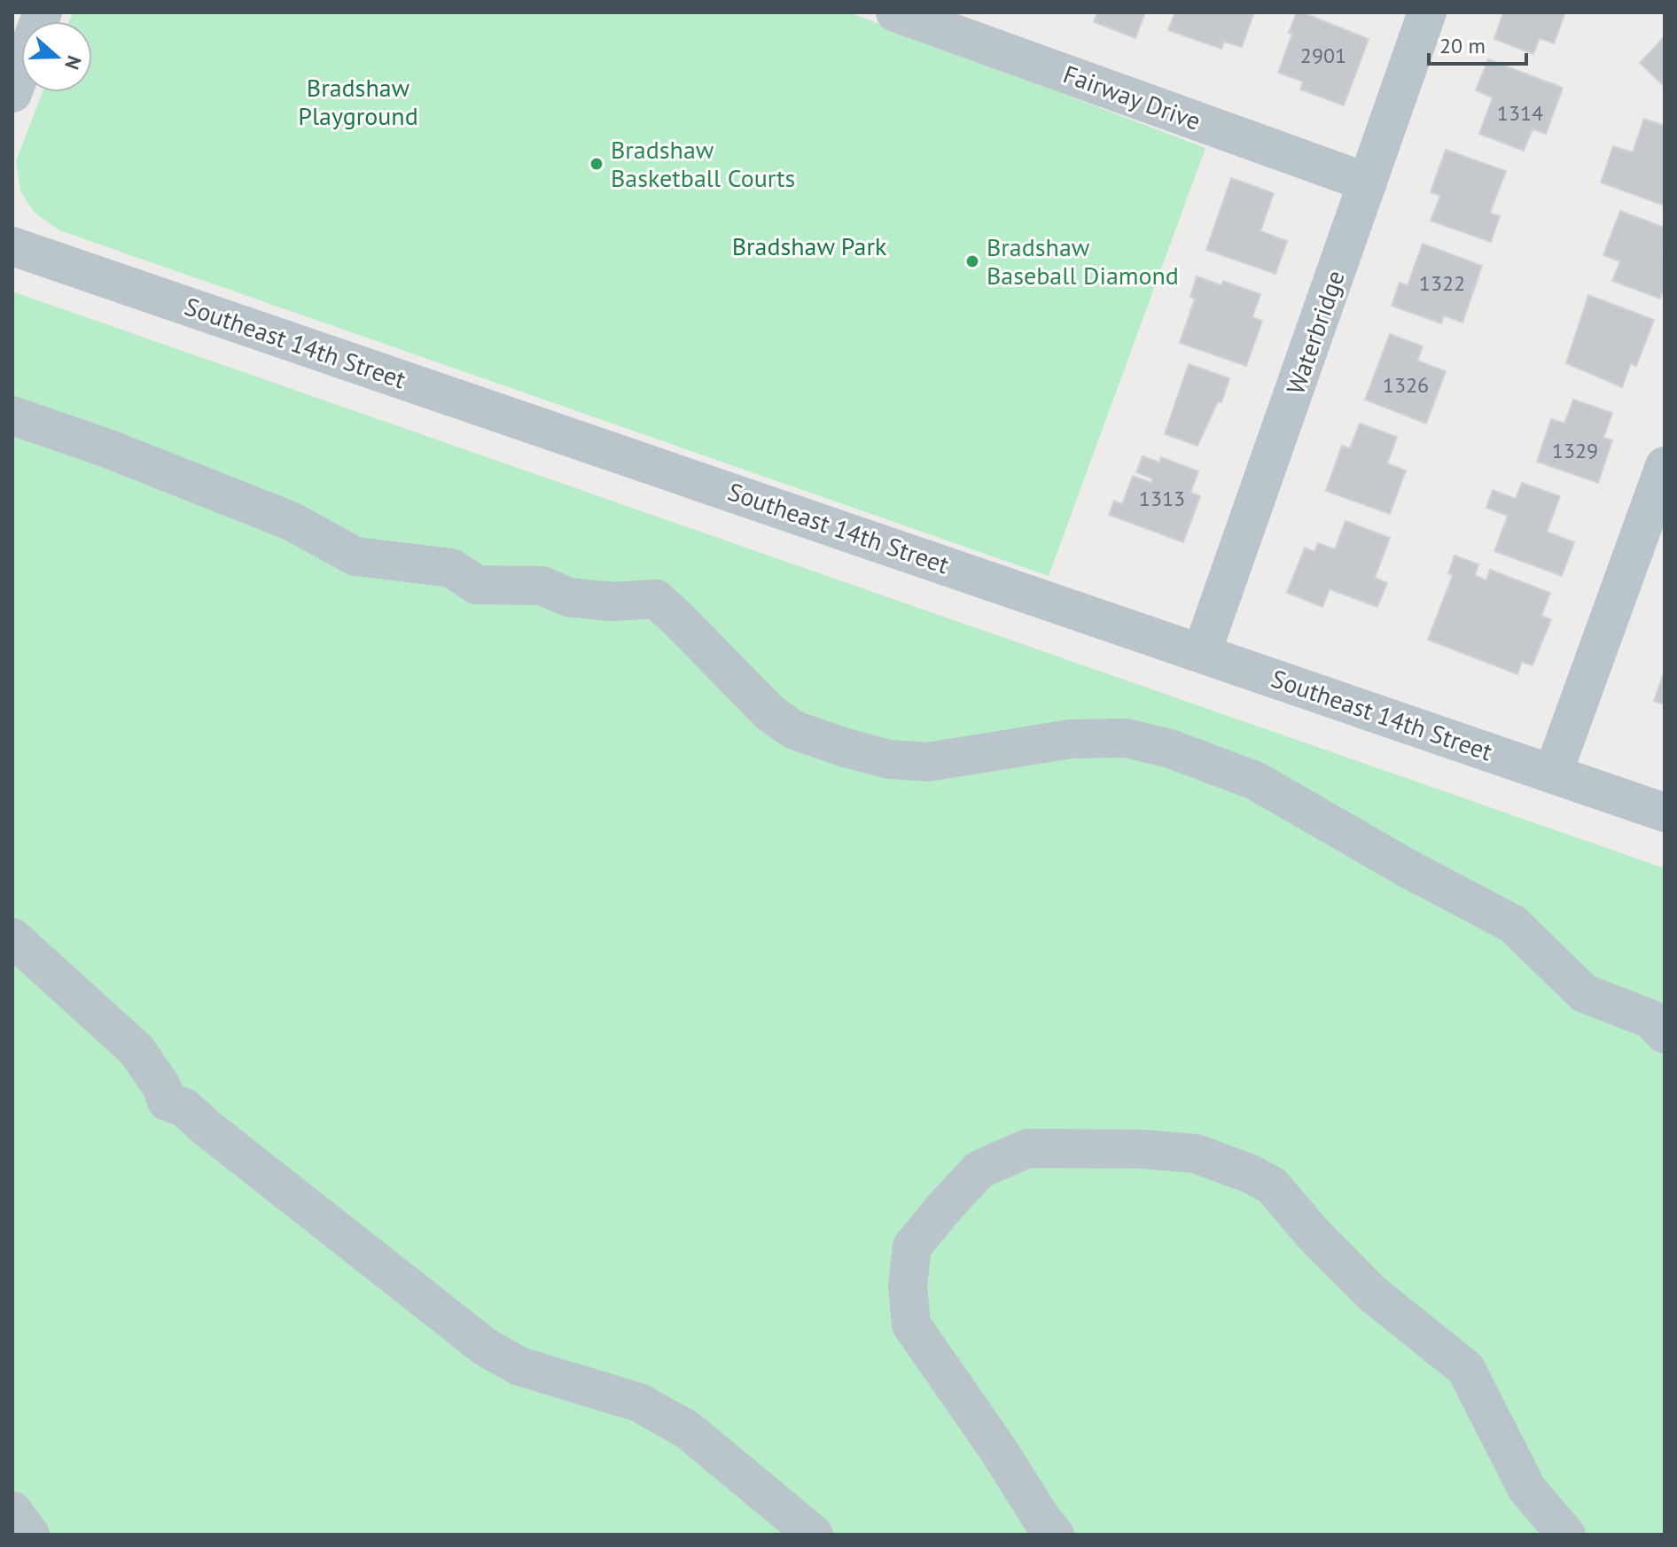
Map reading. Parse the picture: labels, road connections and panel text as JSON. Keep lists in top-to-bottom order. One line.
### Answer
{"streets":{"street":["Fairway Drive","Waterbridge","Southeast 14th Street"]},"crossings":[["Fairway Drive","Waterbridge"],["Waterbridge","Southeast 14th Street"]],"parks":["Bradshaw Playground","Bradshaw Park"],"places":["Bradshaw Basketball Courts","Bradshaw Baseball Diamond"],"house_numbers":["2901","1314","1322","1326","1329","1313"],"scale_bar":"20 m","north":"right"}
